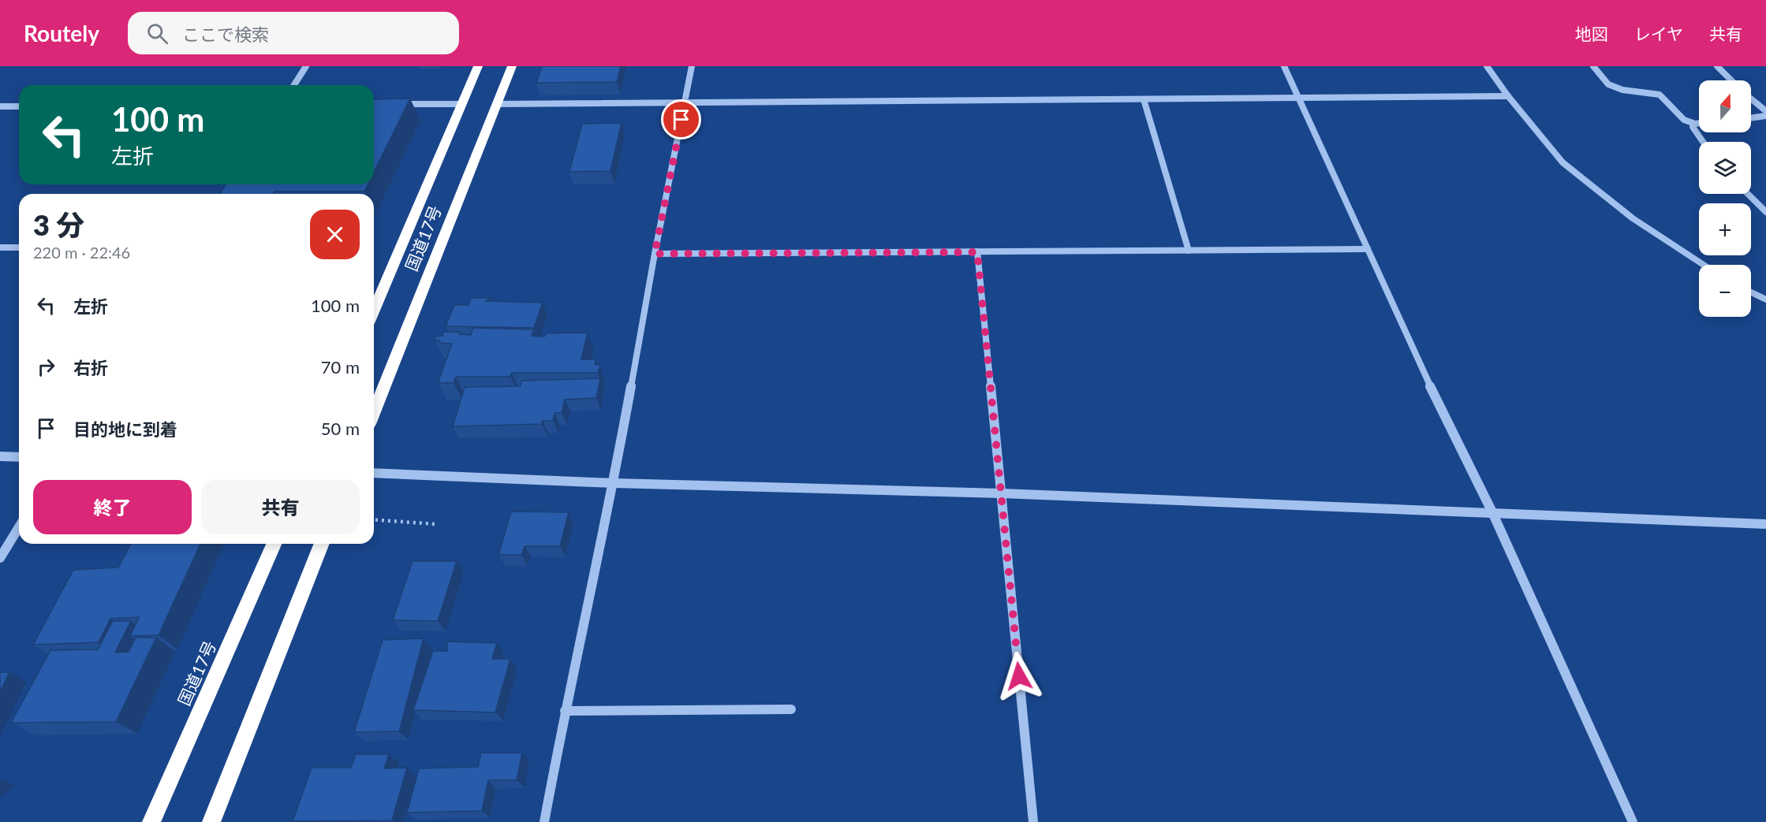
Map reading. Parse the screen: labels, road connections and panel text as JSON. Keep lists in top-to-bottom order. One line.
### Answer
{"streets":{"highway":["国道17号"]},"north":"top","page":{"header":"Routely","search":"ここで検索","nav":["地図","レイヤ","共有"],"map_buttons":["+","−"],"turn":["100 m","左折"],"heading":["3 分","220 m · 22:46"],"list":[{"name":"左折","value":"100 m"},{"name":"右折","value":"70 m"},{"name":"目的地に到着","value":"50 m"}],"buttons":["終了","共有"]}}
